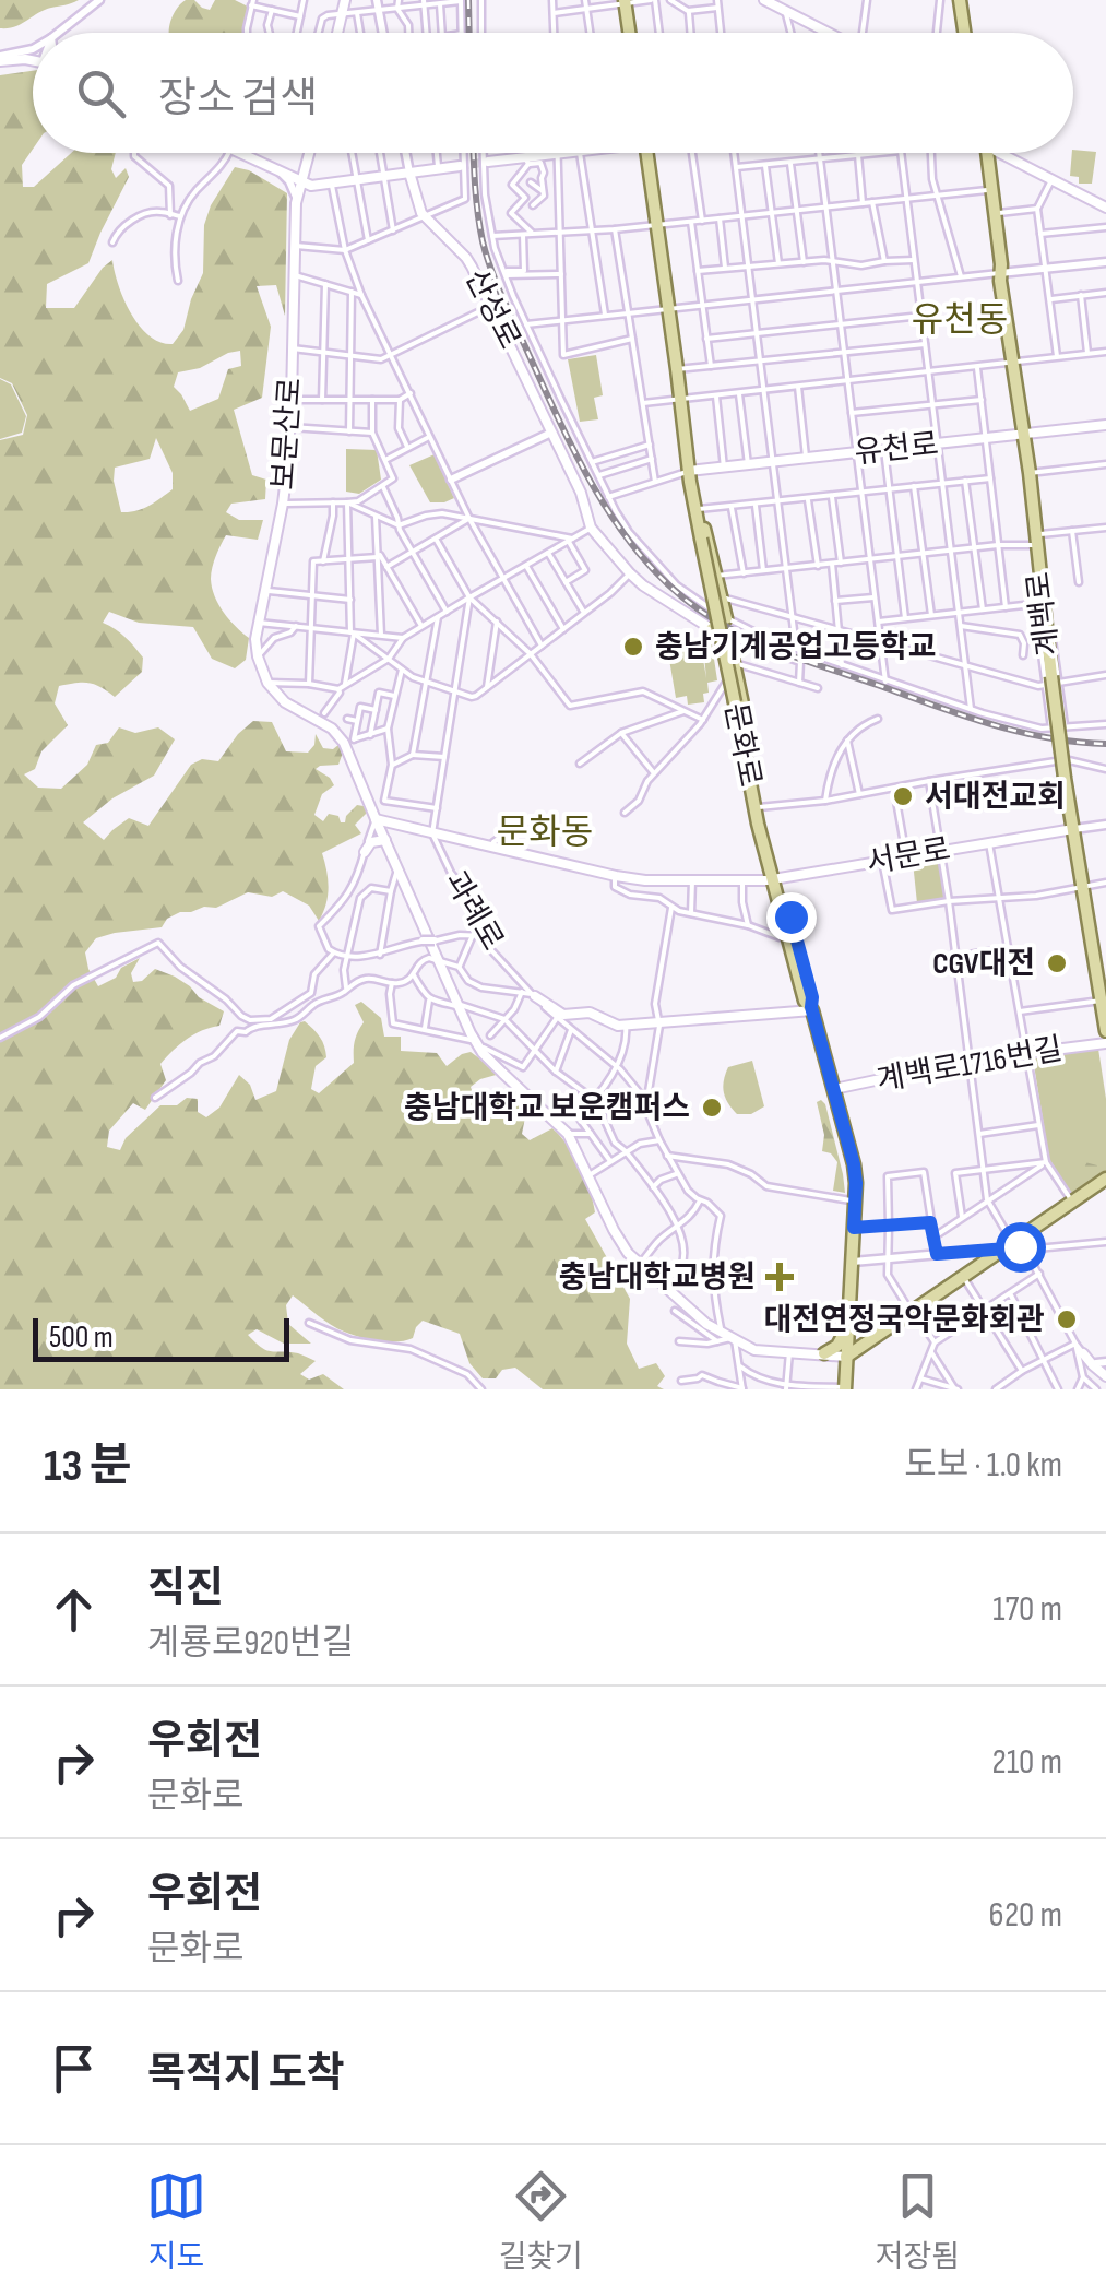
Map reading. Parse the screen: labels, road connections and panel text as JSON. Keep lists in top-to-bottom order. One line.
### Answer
{"streets":{"main road":["산성로","보문산로","유천로","계백로","문화로","서문로","계백로1716번길"],"street":["과례로"]},"crossings":[["유천로","계백로"],["유천로","문화로"],["계백로","서문로"],["문화로","서문로"],["문화로","계백로1716번길"],["서문로","과례로"]],"districts":["유천동","문화동"],"places":{"other":["충남기계공업고등학교","서대전교회","CGV대전","충남대학교 보운캠퍼스","대전연정국악문화회관"],"health":["충남대학교병원"]},"scale_bar":"500 m","page":{"search":"장소 검색","scale":"500 m","heading":["13 분","도보 · 1.0 km"],"list":[["직진","계룡로920번길","170 m"],["우회전","문화로","210 m"],["우회전","문화로","620 m"],"목적지 도착"],"nav":["지도","길찾기","저장됨"]}}
